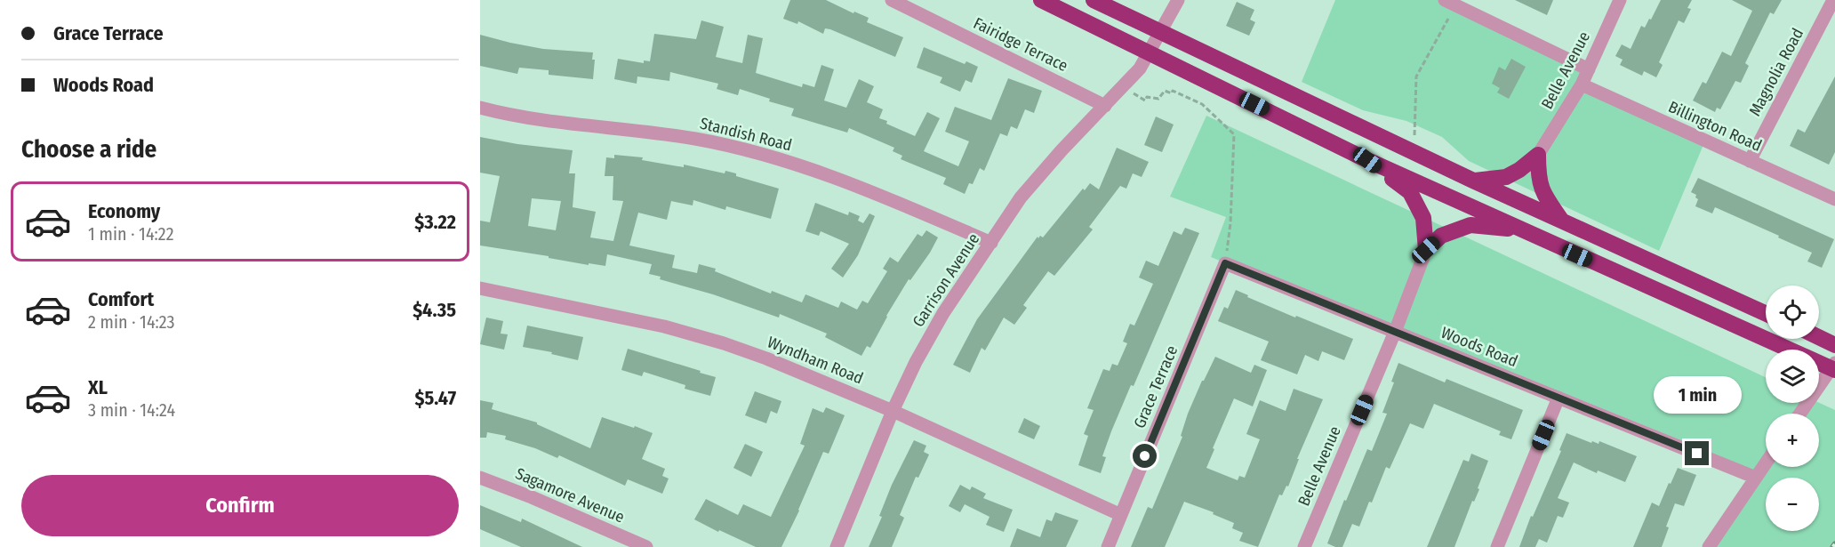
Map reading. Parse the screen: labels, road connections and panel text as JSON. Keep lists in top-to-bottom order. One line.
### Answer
{"streets":{"street":["Fairidge Terrace","Belle Avenue","Magnolia Road","Billington Road","Standish Road","Garrison Avenue","Woods Road","Wyndham Road","Grace Terrace","Sagamore Avenue"]},"crossings":[["Fairidge Terrace","Garrison Avenue"],["Belle Avenue","Billington Road"],["Belle Avenue","Woods Road"],["Magnolia Road","Billington Road"],["Standish Road","Garrison Avenue"],["Garrison Avenue","Wyndham Road"],["Woods Road","Grace Terrace"],["Wyndham Road","Grace Terrace"]],"page":{"banner":["Grace Terrace","Woods Road"],"heading":"Choose a ride","list":[{"name":"Economy","note":"1 min · 14:22","value":"$3.22"},{"name":"Comfort","note":"2 min · 14:23","value":"$4.35"},{"name":"XL","note":"3 min · 14:24","value":"$5.47"}],"map_buttons":["+","−"],"bubble":"1 min","buttons":"Confirm"}}
